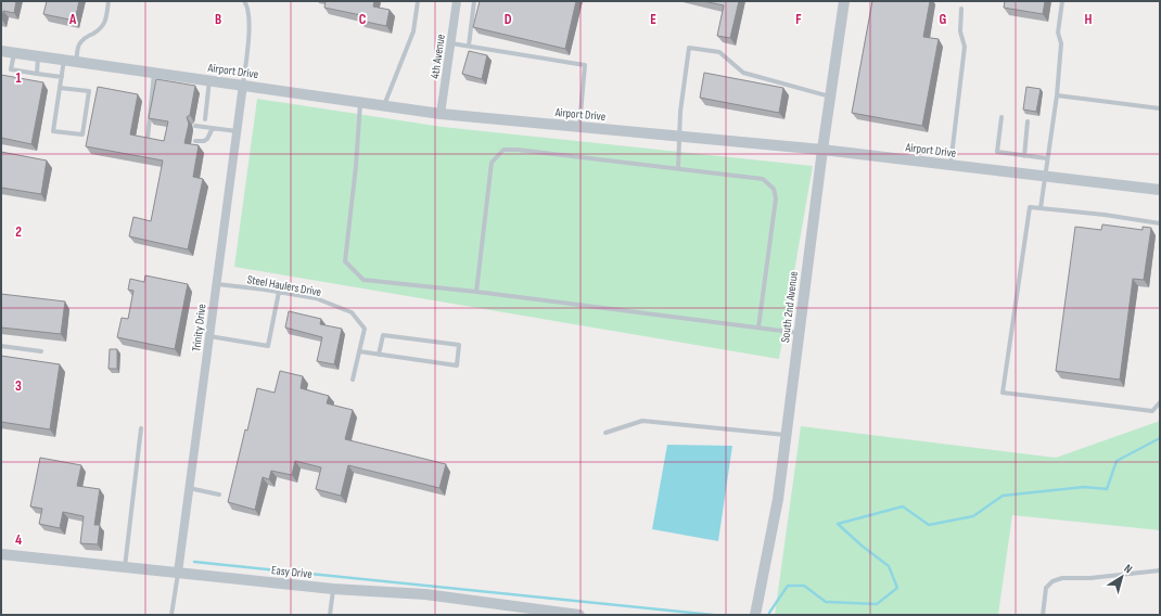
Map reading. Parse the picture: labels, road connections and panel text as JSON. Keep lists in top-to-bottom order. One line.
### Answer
{"streets":{"street":["4th Avenue","Airport Drive","South 2nd Avenue","Trinity Drive","Easy Drive"],"lane":["Steel Haulers Drive"]},"crossings":[["4th Avenue","Airport Drive"],["Airport Drive","South 2nd Avenue"],["Airport Drive","Trinity Drive"],["Steel Haulers Drive","Trinity Drive"],["Trinity Drive","Easy Drive"]],"north":"top right","grid":{"columns":["A","B","C","D","E","F","G","H"],"rows":["1","2","3","4"]}}
